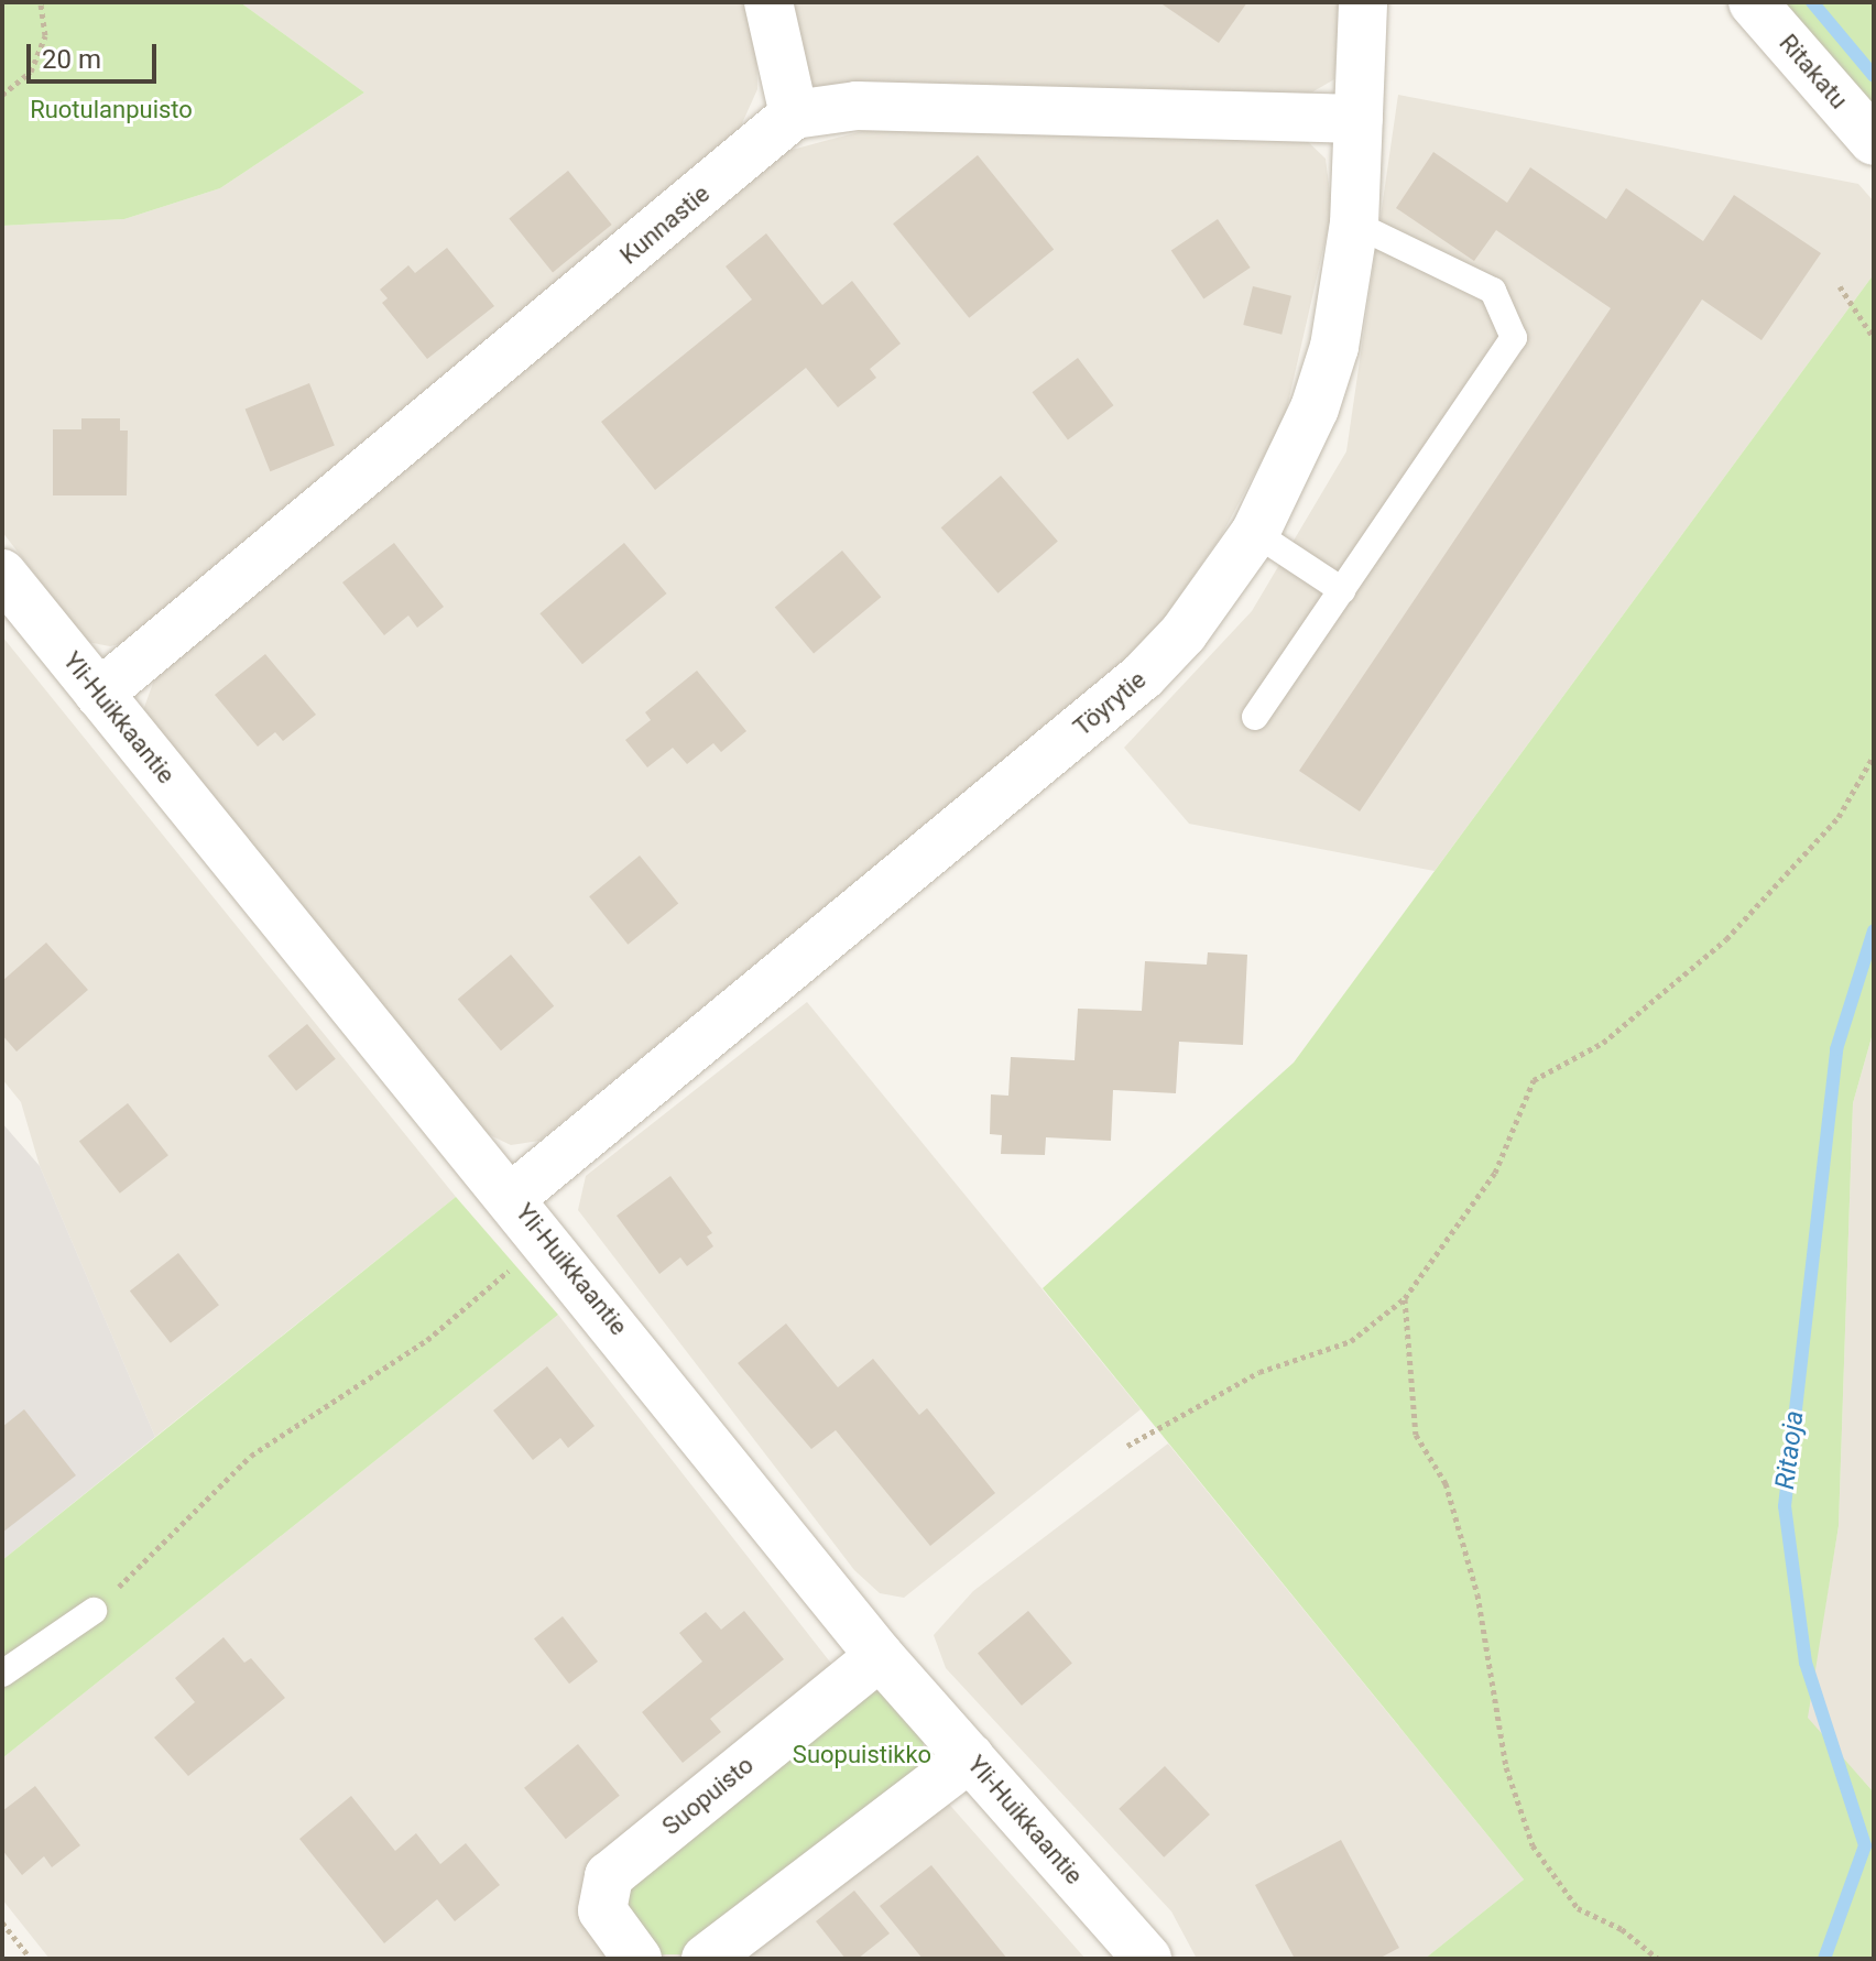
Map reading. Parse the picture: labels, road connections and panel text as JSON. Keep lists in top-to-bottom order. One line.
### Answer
{"streets":{"street":["Ritakatu","Kunnastie","Töyrytie","Yli-Huikkaantie","Suopuisto"]},"crossings":[["Kunnastie","Yli-Huikkaantie"],["Töyrytie","Yli-Huikkaantie"],["Yli-Huikkaantie","Suopuisto"]],"water":["Ritaoja"],"parks":["Ruotulanpuisto","Suopuistikko"],"scale_bar":"20 m"}
